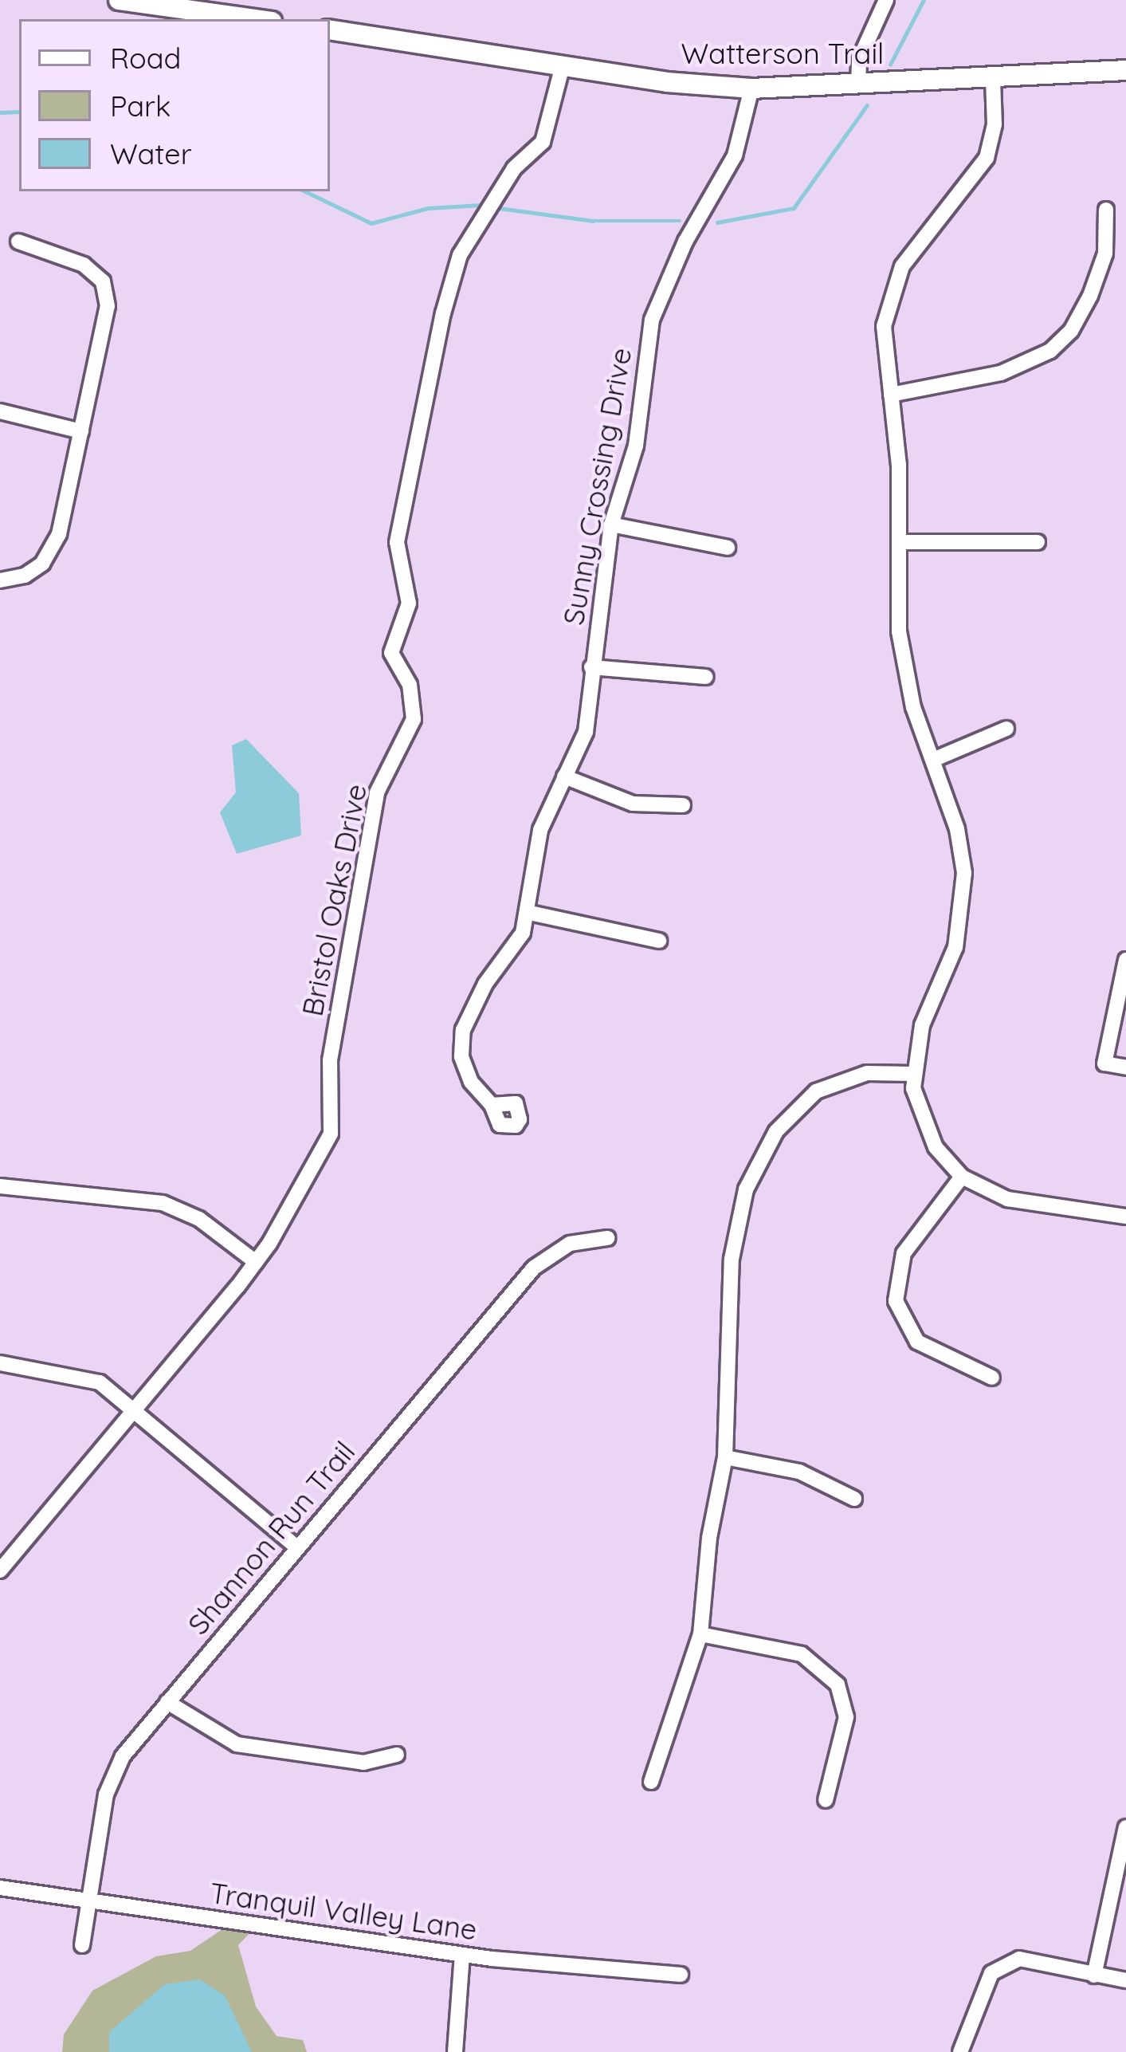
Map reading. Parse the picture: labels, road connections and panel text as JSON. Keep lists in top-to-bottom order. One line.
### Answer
{"streets":{"main road":["Watterson Trail"],"street":["Sunny Crossing Drive","Bristol Oaks Drive","Shannon Run Trail","Tranquil Valley Lane"]},"crossings":[["Watterson Trail","Sunny Crossing Drive"],["Watterson Trail","Bristol Oaks Drive"],["Shannon Run Trail","Tranquil Valley Lane"]],"legend":["Road","Park","Water"]}
